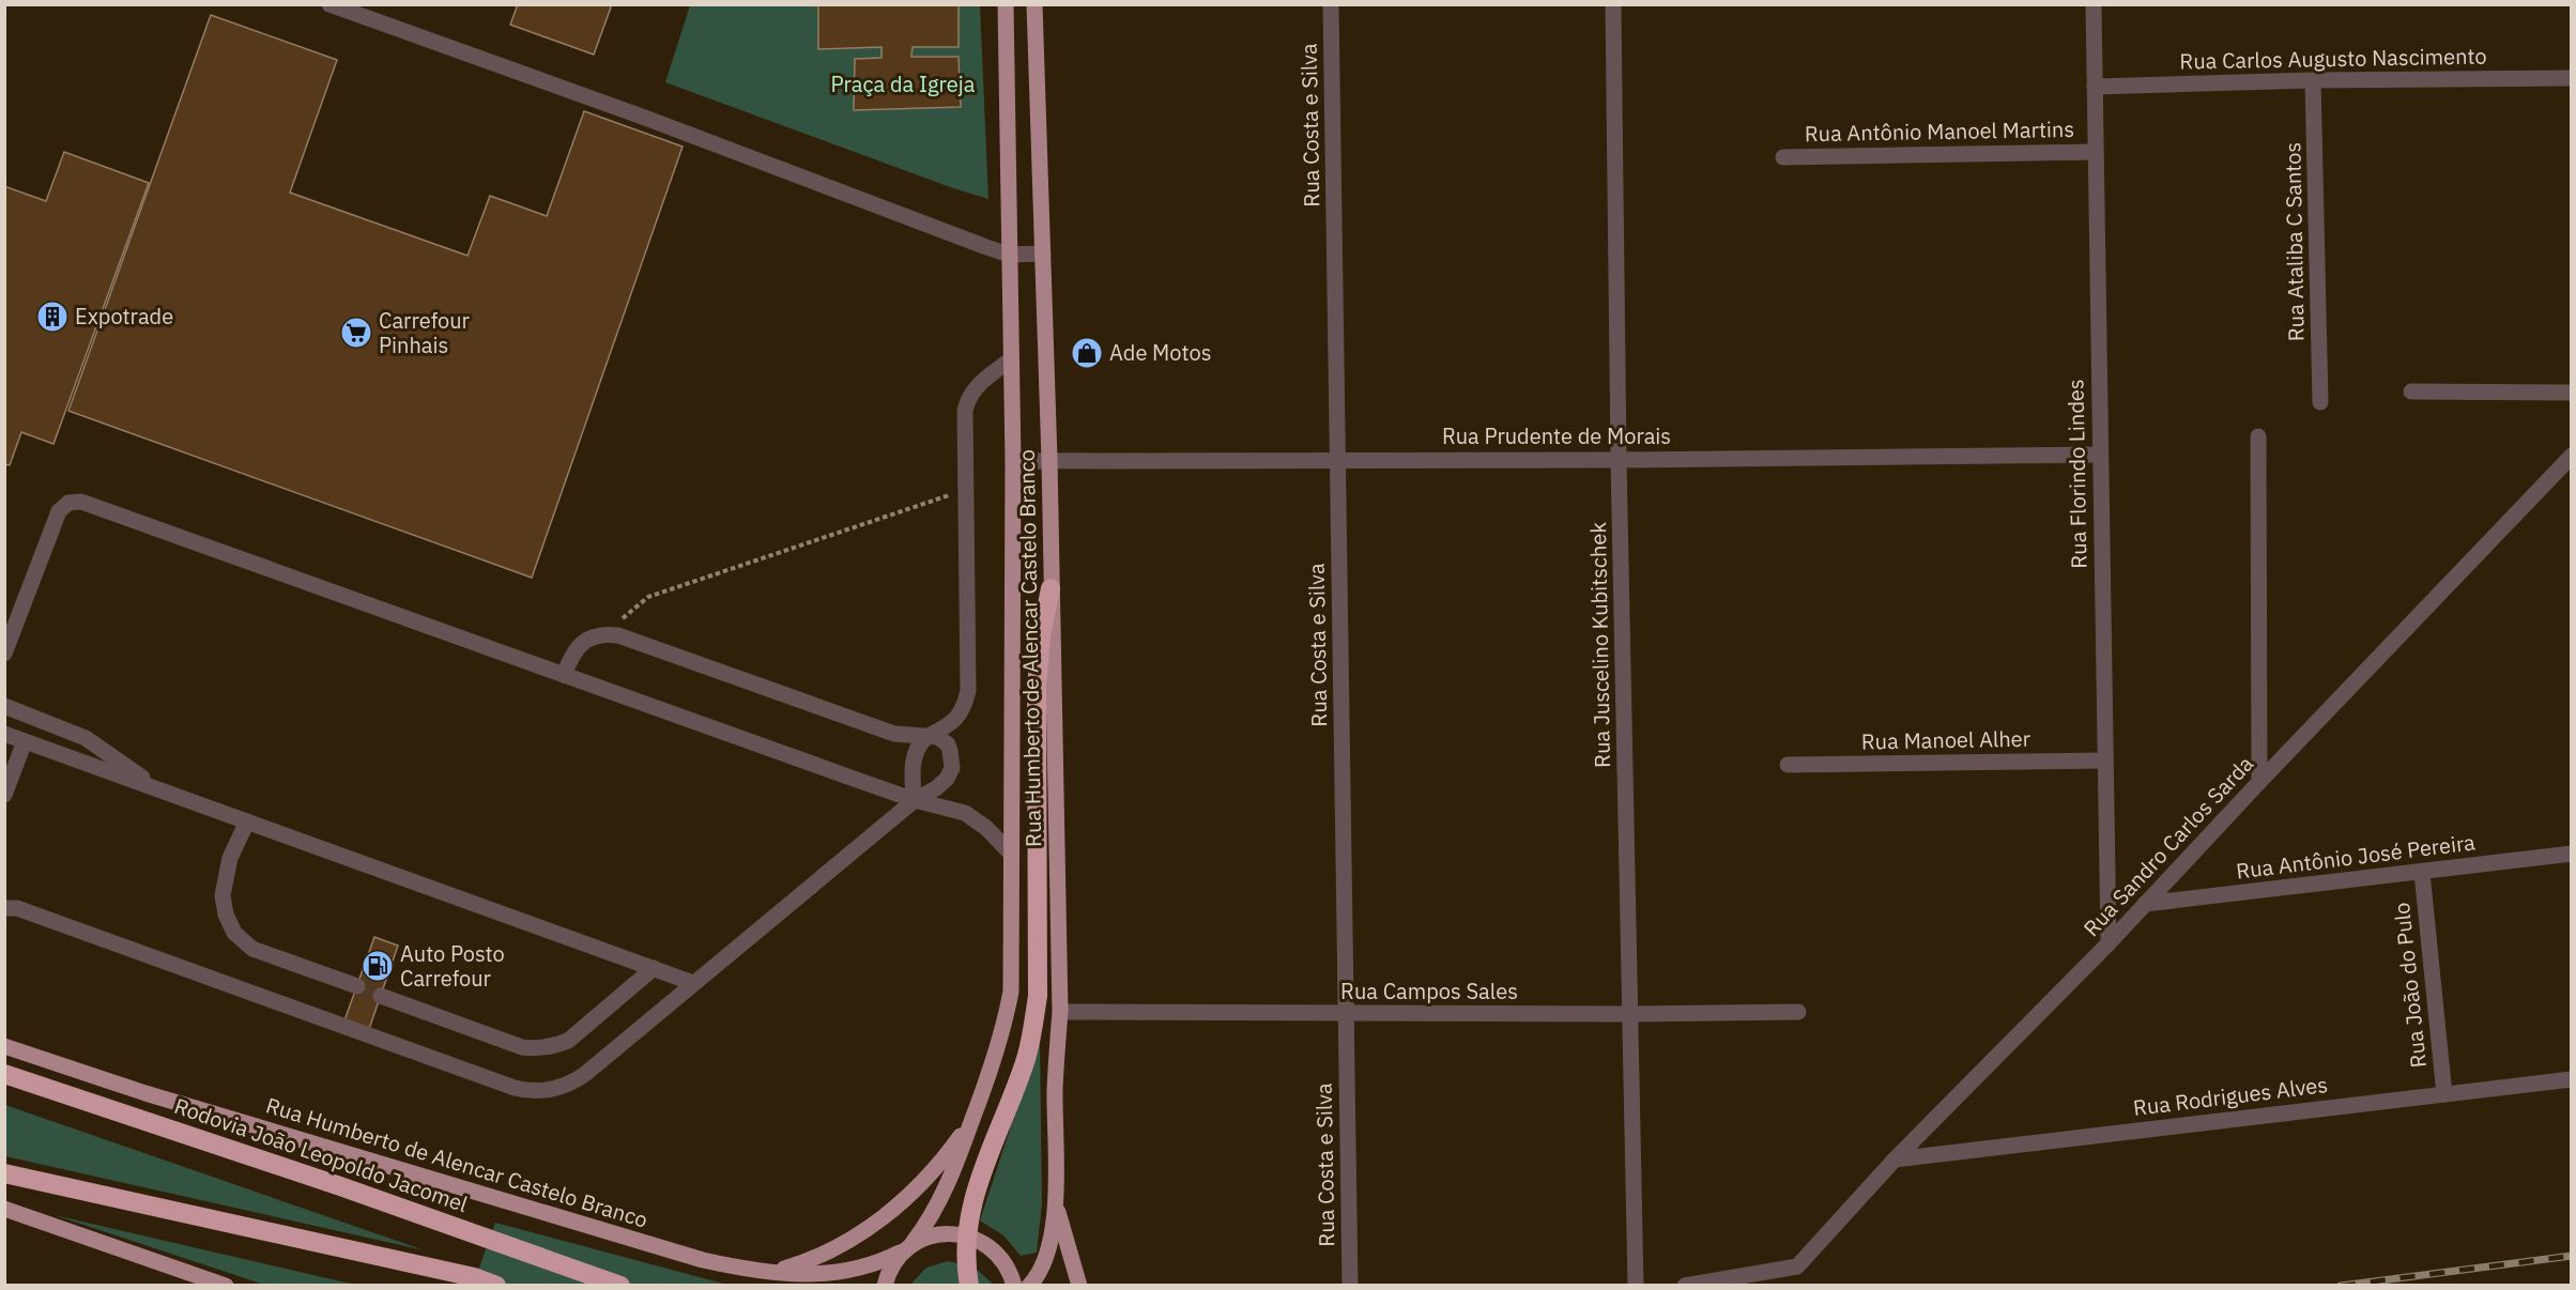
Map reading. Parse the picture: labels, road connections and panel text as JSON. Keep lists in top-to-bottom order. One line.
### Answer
{"streets":{"highway":["Rodovia João Leopoldo Jacomel"],"main road":["Rua Humberto de Alencar Castelo Branco"],"street":["Rua Carlos Augusto Nascimento","Rua Costa e Silva","Rua Antônio Manoel Martins","Rua Ataliba C Santos","Rua Prudente de Morais","Rua Florindo Lindes","Rua Juscelino Kubitschek","Rua Manoel Alher","Rua Sandro Carlos Sarda","Rua Antônio José Pereira","Rua João do Pulo","Rua Campos Sales","Rua Rodrigues Alves"]},"crossings":[["Rua Carlos Augusto Nascimento","Rua Ataliba C Santos"],["Rua Carlos Augusto Nascimento","Rua Florindo Lindes"],["Rua Costa e Silva","Rua Prudente de Morais"],["Rua Costa e Silva","Rua Campos Sales"],["Rua Antônio Manoel Martins","Rua Florindo Lindes"],["Rua Prudente de Morais","Rua Florindo Lindes"],["Rua Prudente de Morais","Rua Juscelino Kubitschek"],["Rua Prudente de Morais","Rua Humberto de Alencar Castelo Branco"],["Rua Florindo Lindes","Rua Manoel Alher"],["Rua Florindo Lindes","Rua Sandro Carlos Sarda"],["Rua Juscelino Kubitschek","Rua Campos Sales"],["Rua Humberto de Alencar Castelo Branco","Rua Campos Sales"],["Rua Sandro Carlos Sarda","Rua Antônio José Pereira"],["Rua Sandro Carlos Sarda","Rua Rodrigues Alves"],["Rua Antônio José Pereira","Rua João do Pulo"],["Rua João do Pulo","Rua Rodrigues Alves"]],"parks":["Praça da Igreja"],"places":{"building":["Expotrade"],"supermarket":["Carrefour Pinhais"],"shop":["Ade Motos"],"fuel station":["Auto Posto Carrefour"]}}
